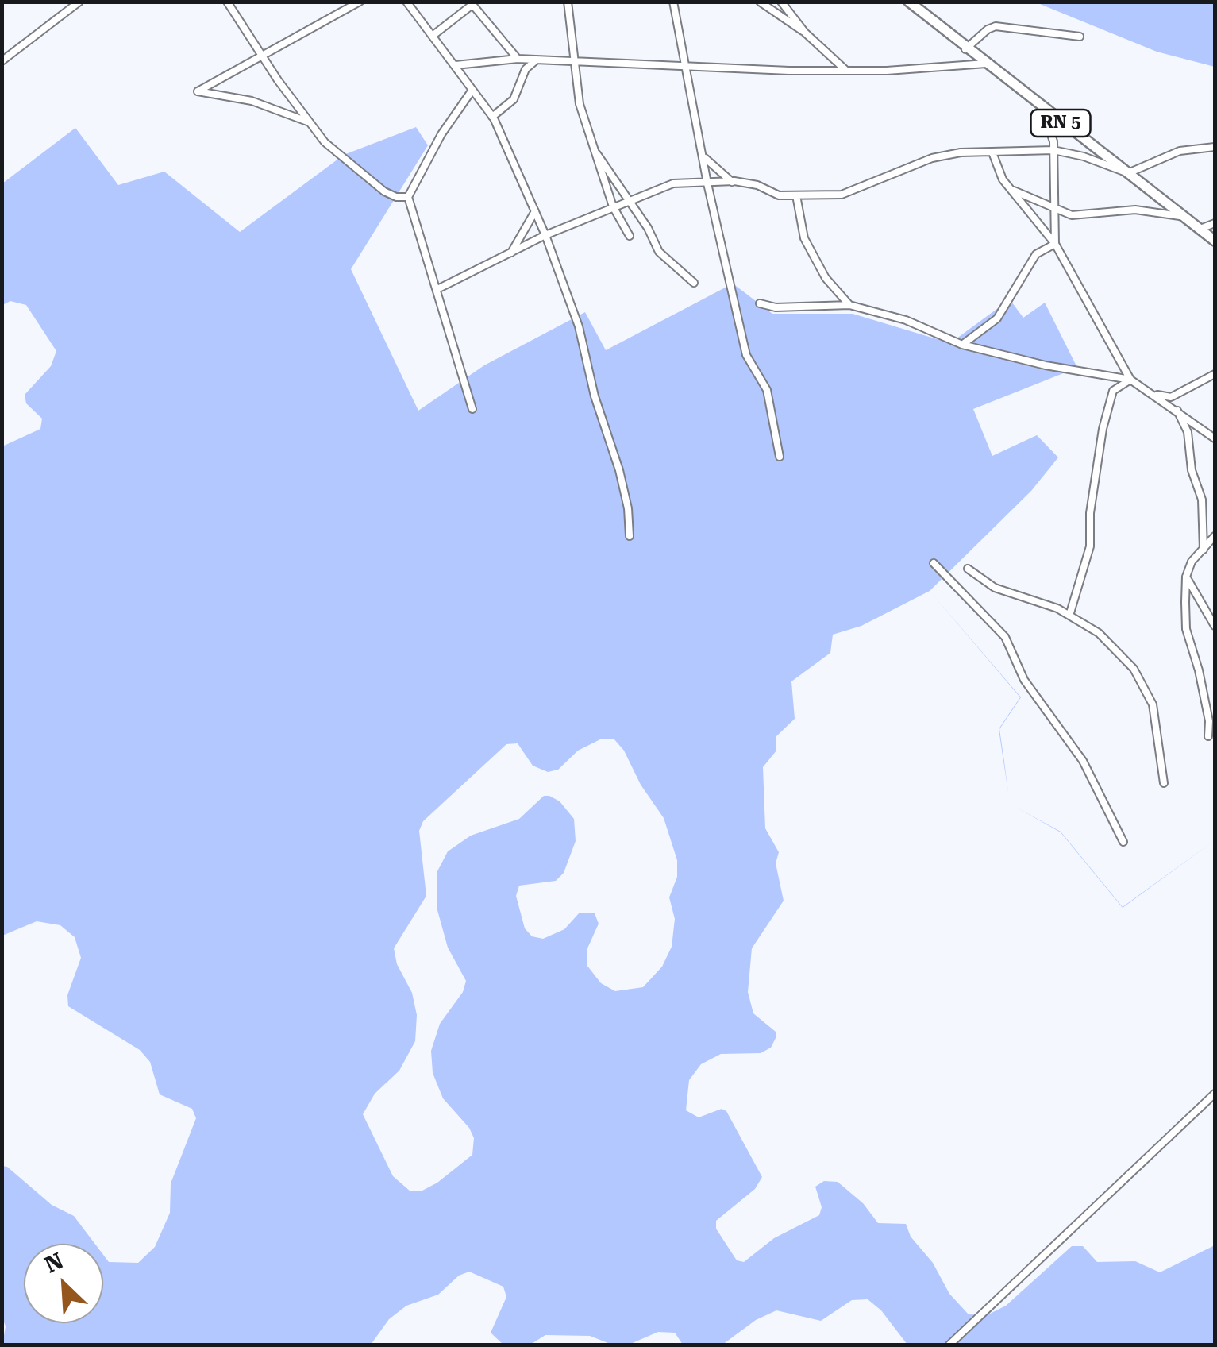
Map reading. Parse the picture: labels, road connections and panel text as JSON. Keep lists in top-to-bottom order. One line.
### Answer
{"streets":{"main road":["RN 5"]},"north":"top left"}
